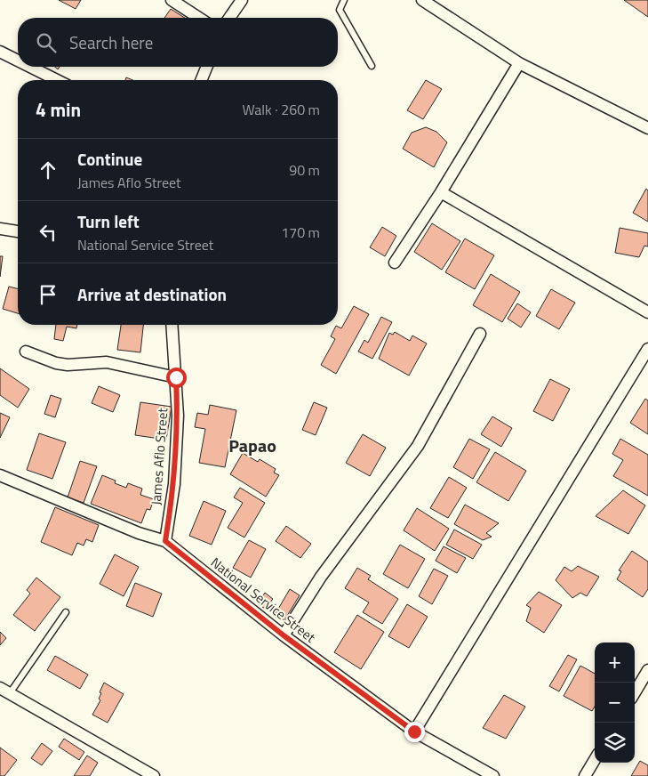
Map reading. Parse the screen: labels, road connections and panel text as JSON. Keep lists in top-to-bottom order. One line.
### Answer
{"streets":{"street":["James Aflo Street","National Service Street"]},"crossings":[["James Aflo Street","National Service Street"]],"districts":["Papao"],"page":{"search":"Search here","heading":["4 min","Walk · 260 m"],"list":[["Continue","James Aflo Street","90 m"],["Turn left","National Service Street","170 m"],"Arrive at destination"],"map_buttons":["+","−"]}}
